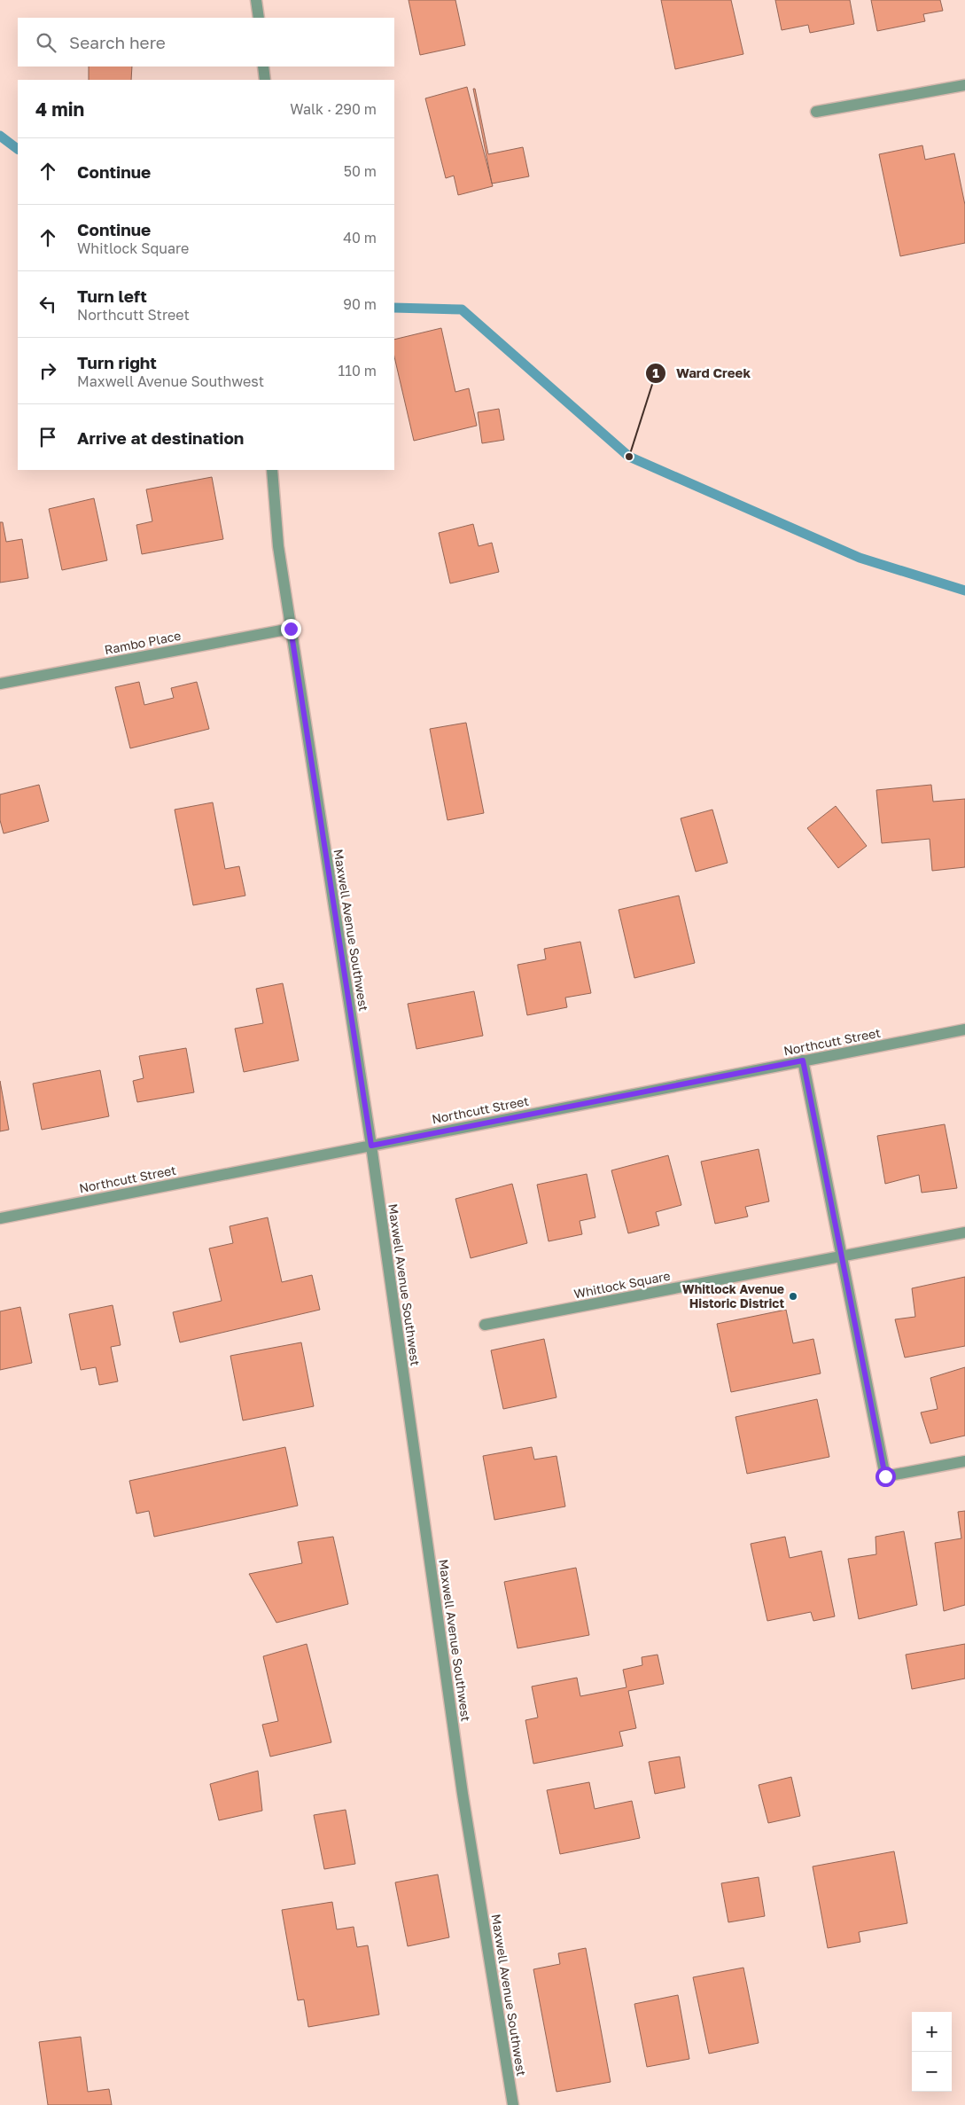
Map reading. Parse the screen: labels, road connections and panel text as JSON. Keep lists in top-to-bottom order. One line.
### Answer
{"streets":{"street":["Rambo Place","Maxwell Avenue Southwest","Northcutt Street","Whitlock Square"]},"crossings":[["Rambo Place","Maxwell Avenue Southwest"],["Maxwell Avenue Southwest","Northcutt Street"]],"places":["Ward Creek","Whitlock Avenue Historic District"],"page":{"search":"Search here","heading":["4 min","Walk · 290 m"],"list":[["Continue","50 m"],["Continue","Whitlock Square","40 m"],["Turn left","Northcutt Street","90 m"],["Turn right","Maxwell Avenue Southwest","110 m"],"Arrive at destination"],"map_buttons":["+","−"]}}
